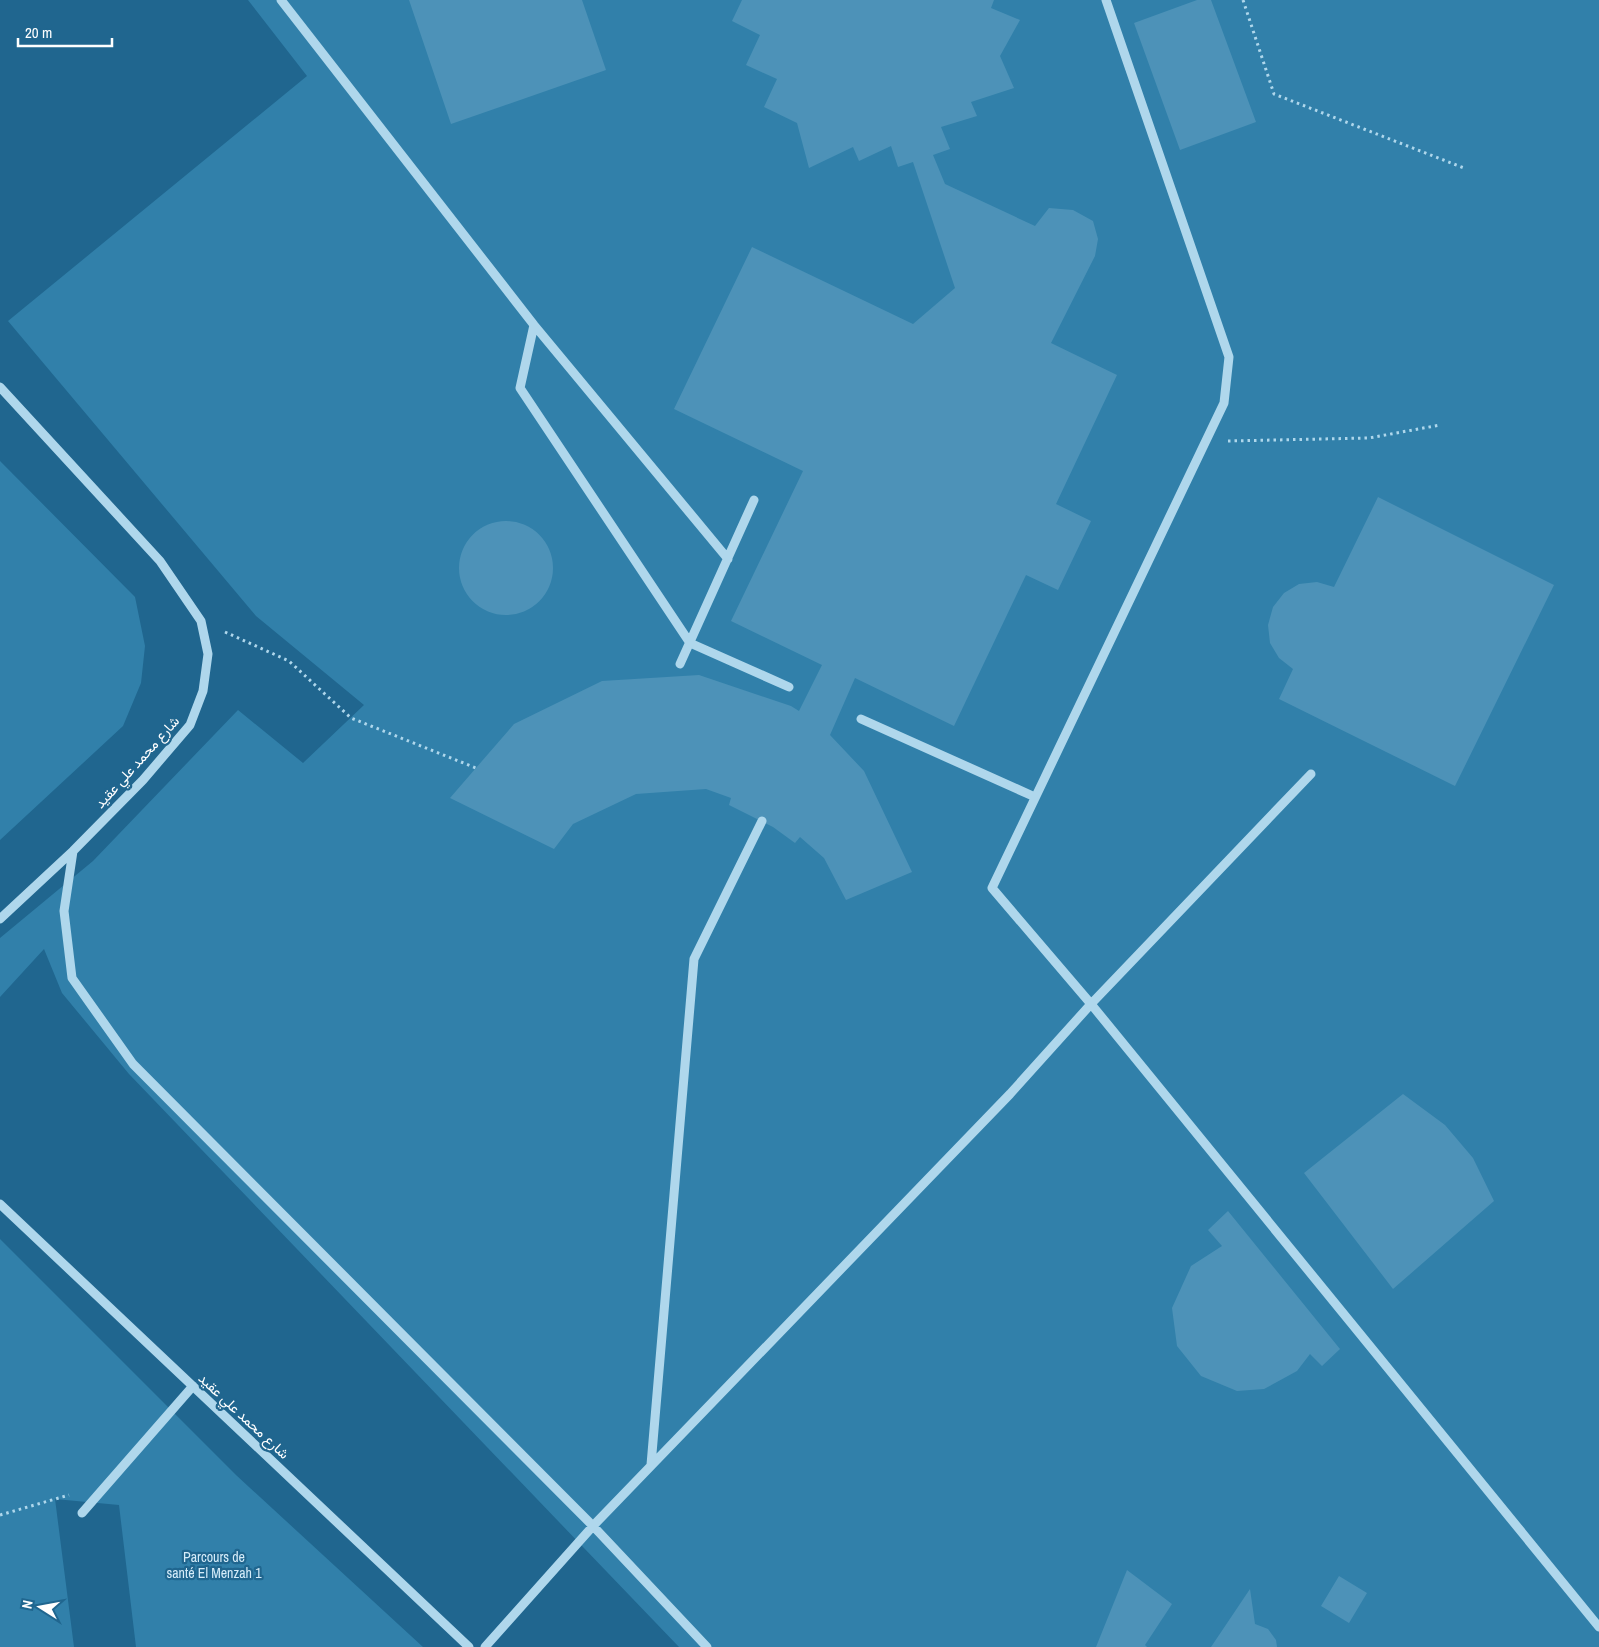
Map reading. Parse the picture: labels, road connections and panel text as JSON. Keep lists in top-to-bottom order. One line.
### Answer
{"streets":{"street":["شارع محمد علي عقيد"]},"parks":["Parcours de santé El Menzah 1"],"scale_bar":"20 m","north":"left"}
